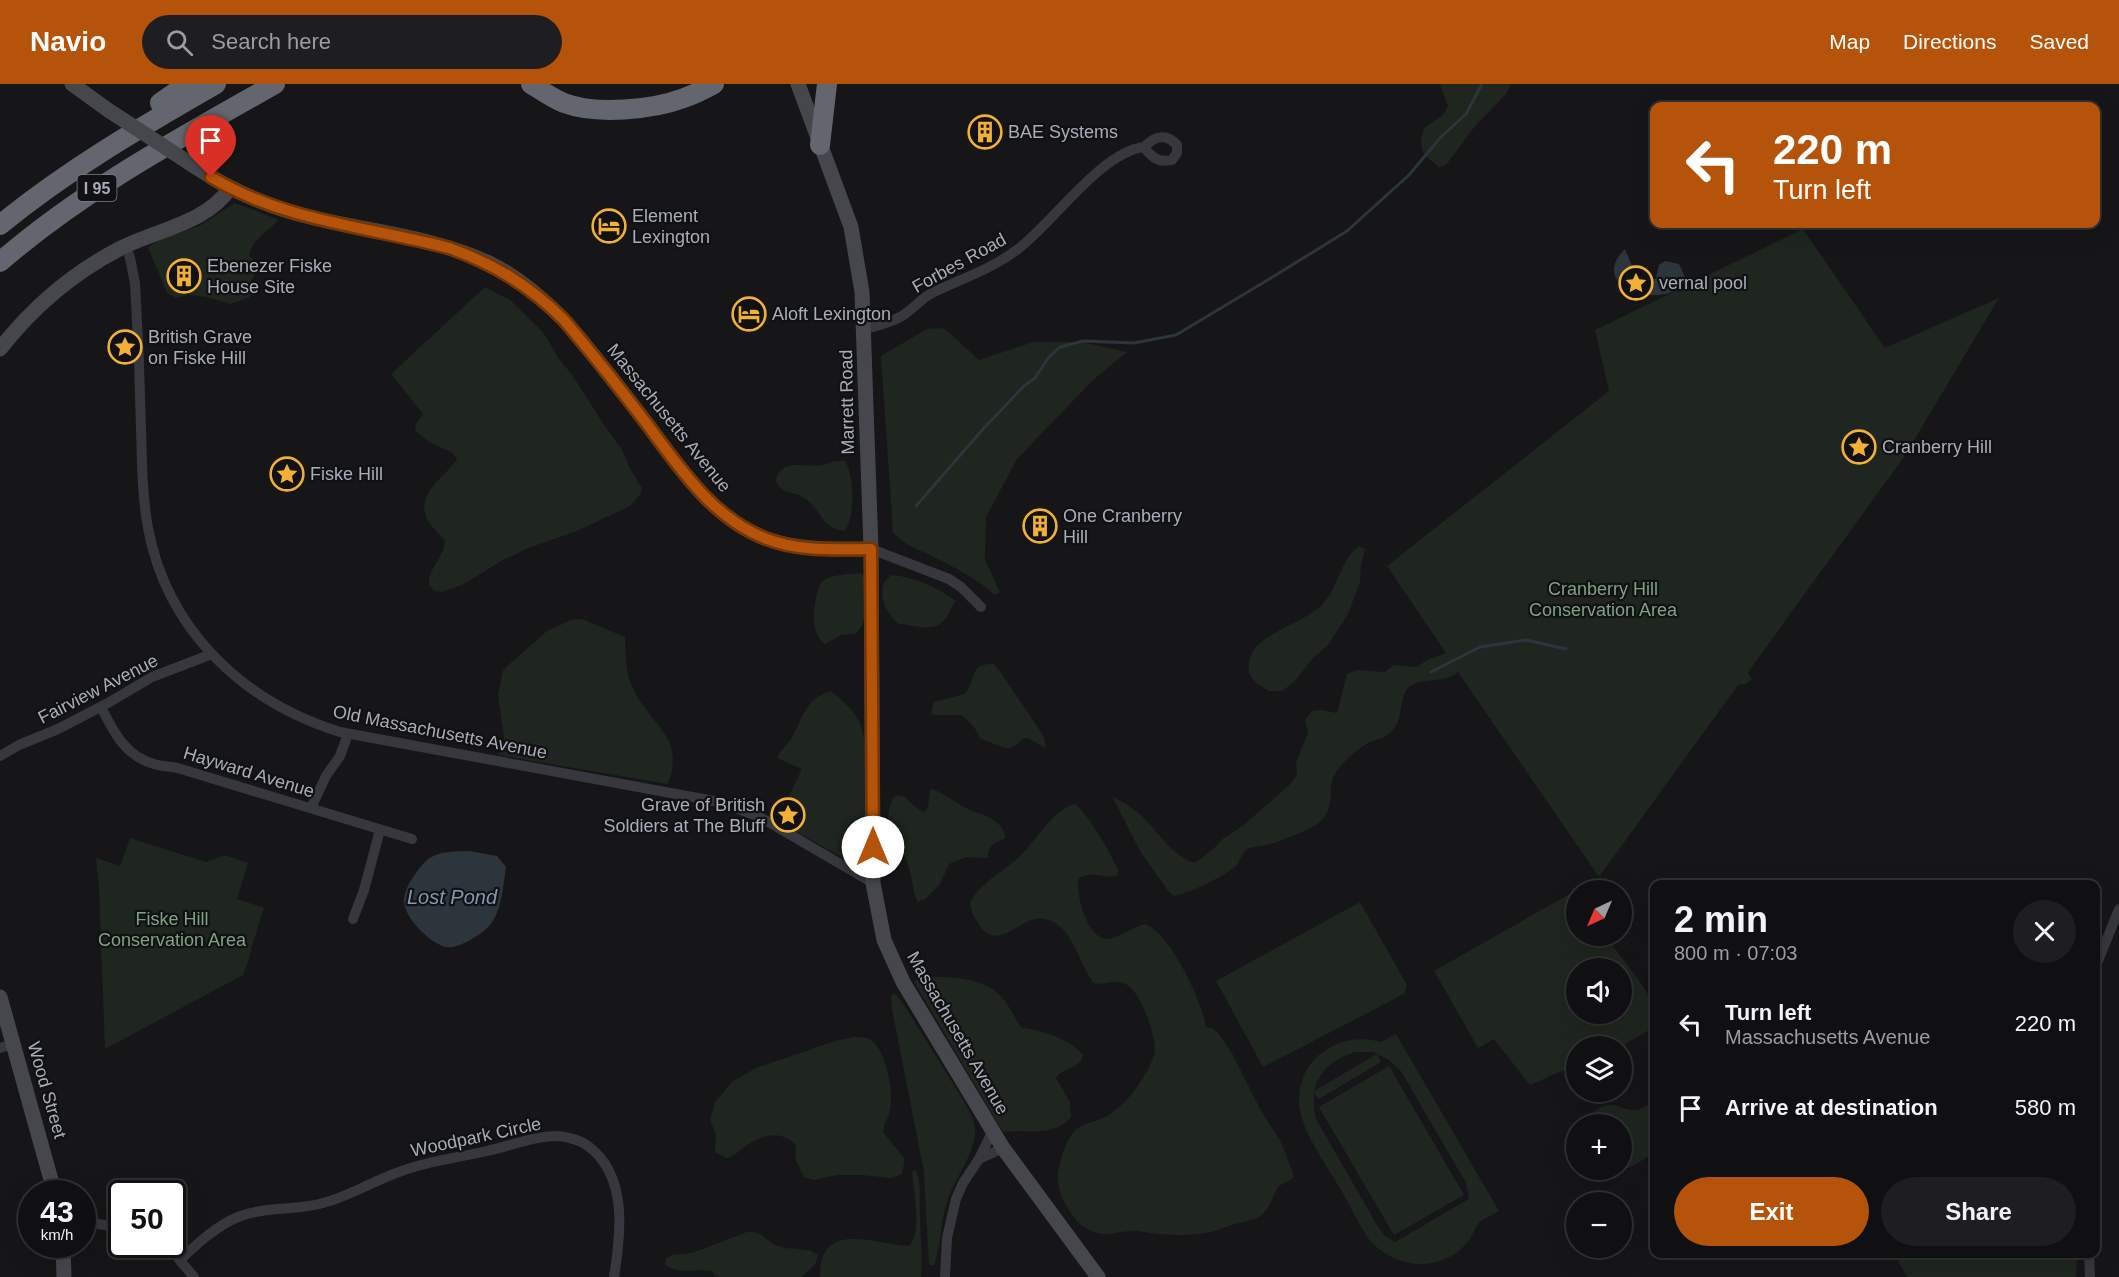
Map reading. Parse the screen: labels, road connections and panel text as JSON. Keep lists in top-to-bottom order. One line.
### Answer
{"streets":{"highway":["I 95"],"main road":["Marrett Road","Massachusetts Avenue","Wood Street"],"street":["Forbes Road","Fairview Avenue","Old Massachusetts Avenue","Hayward Avenue","Woodpark Circle"]},"crossings":[["Forbes Road","Marrett Road"],["Marrett Road","Massachusetts Avenue"],["Massachusetts Avenue","Old Massachusetts Avenue"],["Fairview Avenue","Old Massachusetts Avenue"],["Fairview Avenue","Hayward Avenue"]],"water":["Lost Pond"],"parks":["Cranberry Hill Conservation Area","Fiske Hill Conservation Area"],"places":{"building":["BAE Systems","Ebenezer Fiske House Site","One Cranberry Hill"],"hotel":["Element Lexington","Aloft Lexington"],"place":["vernal pool","British Grave on Fiske Hill","Cranberry Hill","Fiske Hill","Grave of British Soldiers at The Bluff"]},"north":"bottom left","page":{"header":"Navio","search":"Search here","nav":["Map","Directions","Saved"],"turn":["220 m","Turn left"],"map_buttons":["+","−"],"heading":["2 min","800 m · 07:03"],"list":[{"name":"Turn left","note":"Massachusetts Avenue","value":"220 m"},{"name":"Arrive at destination","value":"580 m"}],"buttons":["Exit","Share"],"speed":"43 km/h","limit":"50"}}
